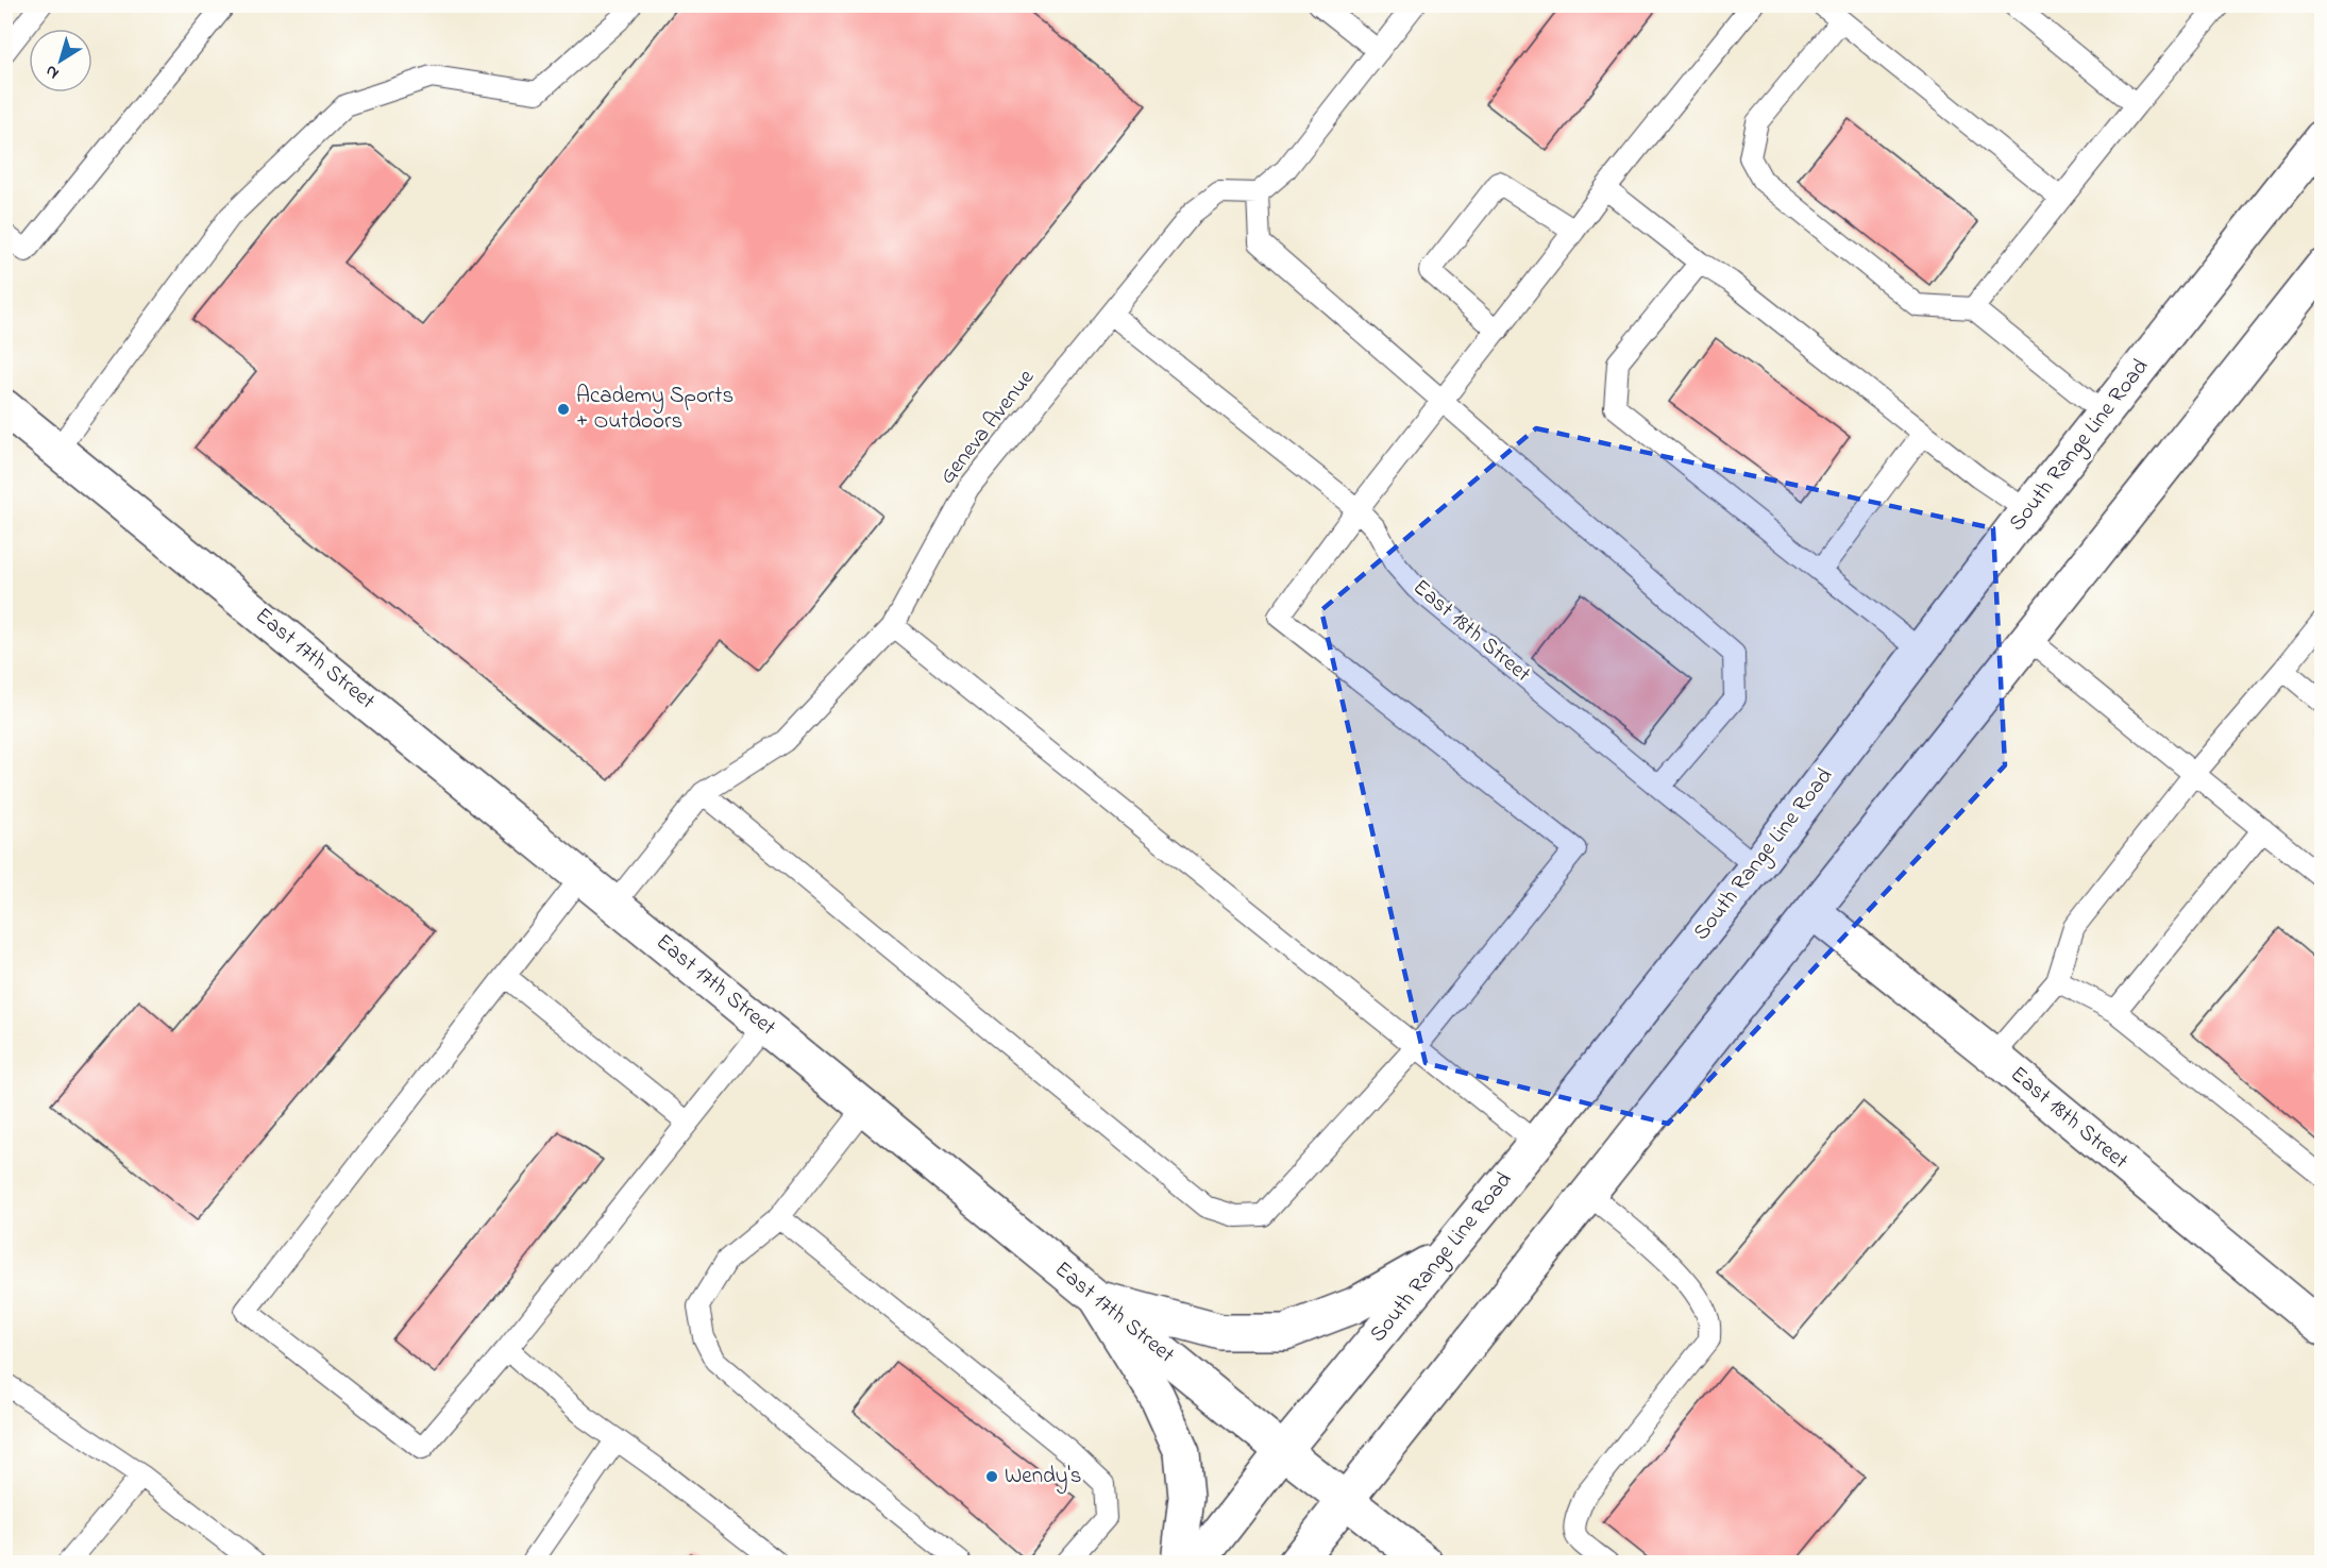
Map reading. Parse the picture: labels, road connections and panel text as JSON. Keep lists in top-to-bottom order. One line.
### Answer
{"streets":{"main road":["South Range Line Road","East 18th Street","East 17th Street"],"lane":["Geneva Avenue"]},"crossings":[["Geneva Avenue","East 18th Street"],["Geneva Avenue","East 17th Street"],["South Range Line Road","East 18th Street"],["South Range Line Road","East 17th Street"]],"places":["Academy Sports + Outdoors","Wendy's"],"north":"bottom left"}
